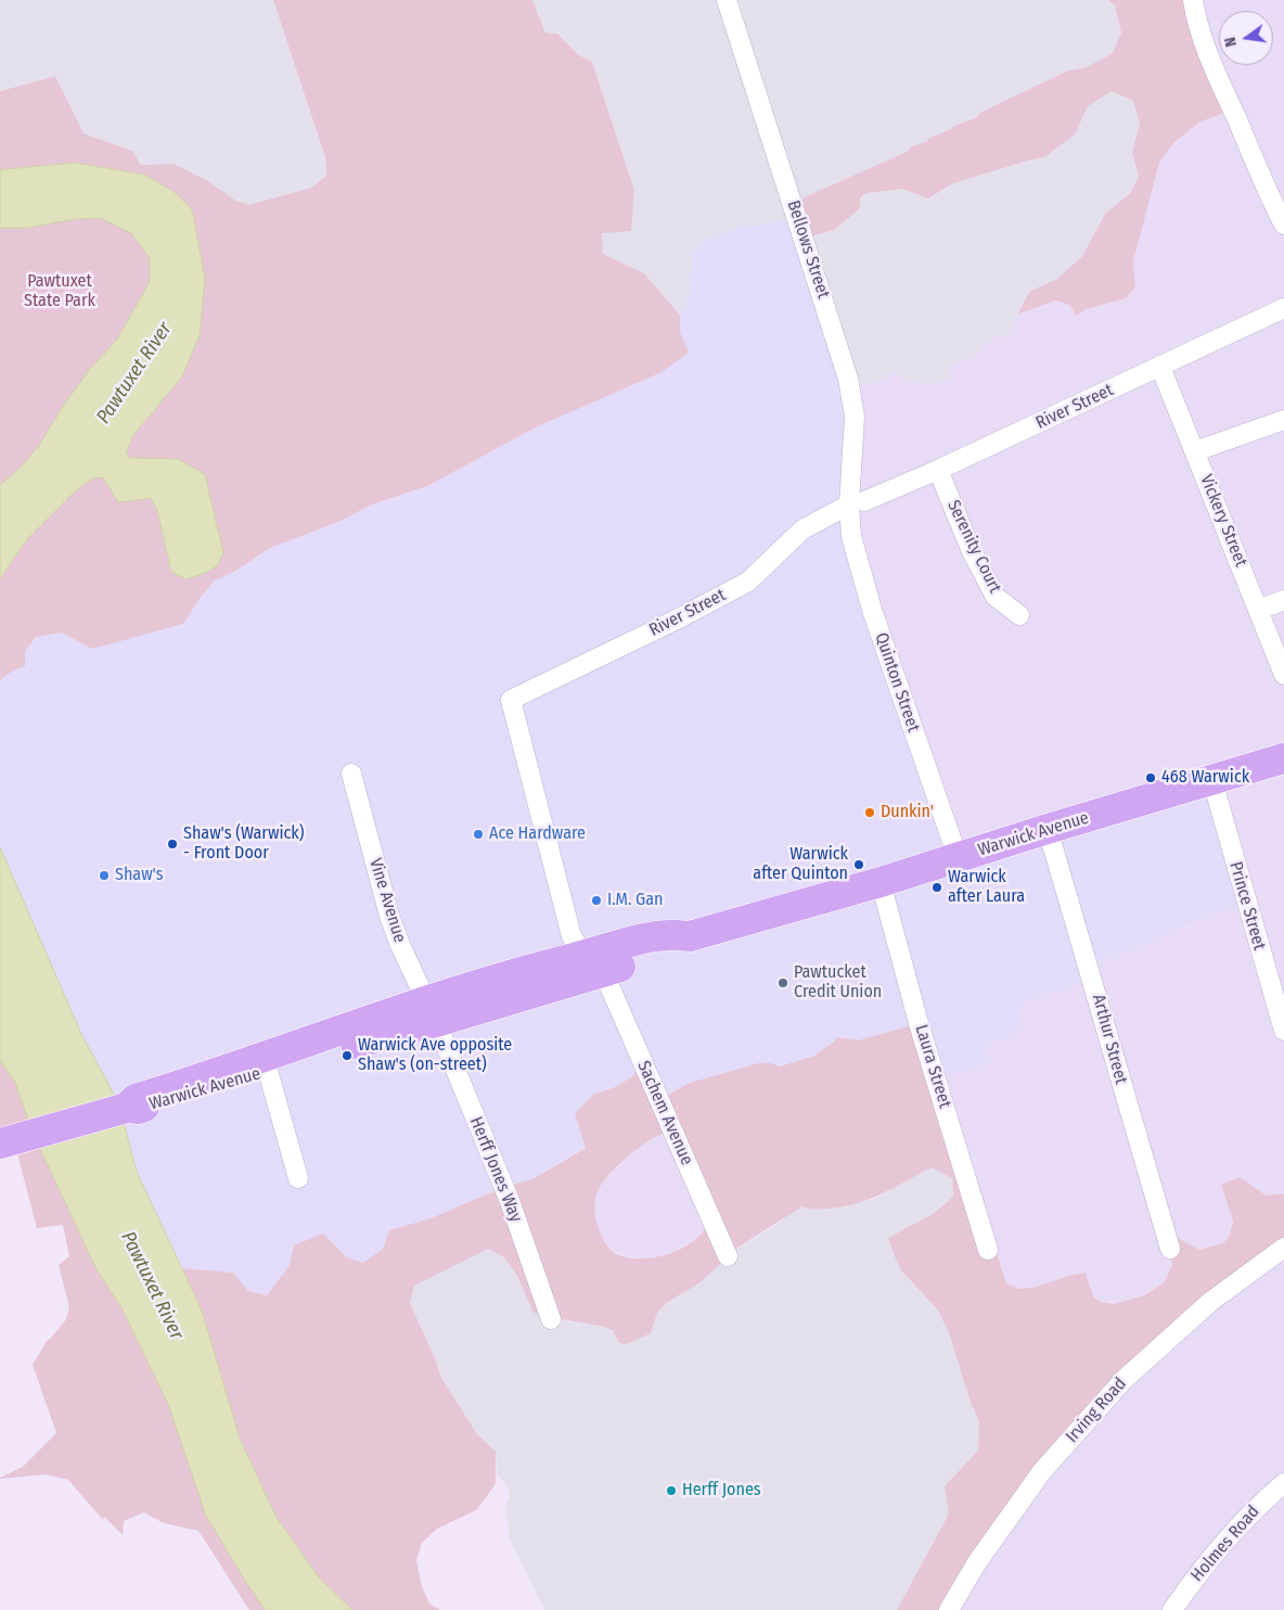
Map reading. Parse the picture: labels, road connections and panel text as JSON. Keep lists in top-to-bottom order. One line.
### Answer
{"streets":{"main road":["Warwick Avenue"],"street":["Bellows Street","River Street","Vickery Street","Serenity Court","Quinton Street","Vine Avenue","Prince Street","Arthur Street","Laura Street","Sachem Avenue","Herff Jones Way","Irving Road","Holmes Road"]},"crossings":[["Bellows Street","River Street"],["Bellows Street","Quinton Street"],["River Street","Vickery Street"],["River Street","Serenity Court"],["River Street","Quinton Street"],["River Street","Sachem Avenue"],["Quinton Street","Warwick Avenue"],["Warwick Avenue","Vine Avenue"],["Warwick Avenue","Prince Street"],["Warwick Avenue","Arthur Street"],["Warwick Avenue","Laura Street"],["Warwick Avenue","Sachem Avenue"],["Warwick Avenue","Herff Jones Way"],["Vine Avenue","Herff Jones Way"]],"water":["Pawtuxet River"],"parks":["Pawtuxet State Park"],"places":["468 Warwick","Dunkin'","Ace Hardware","Shaw's (Warwick) - Front Door","Warwick after Quinton","Shaw's","Warwick after Laura","I.M. Gan","Pawtucket Credit Union","Warwick Ave opposite Shaw's (on-street)","Herff Jones"],"north":"left"}
